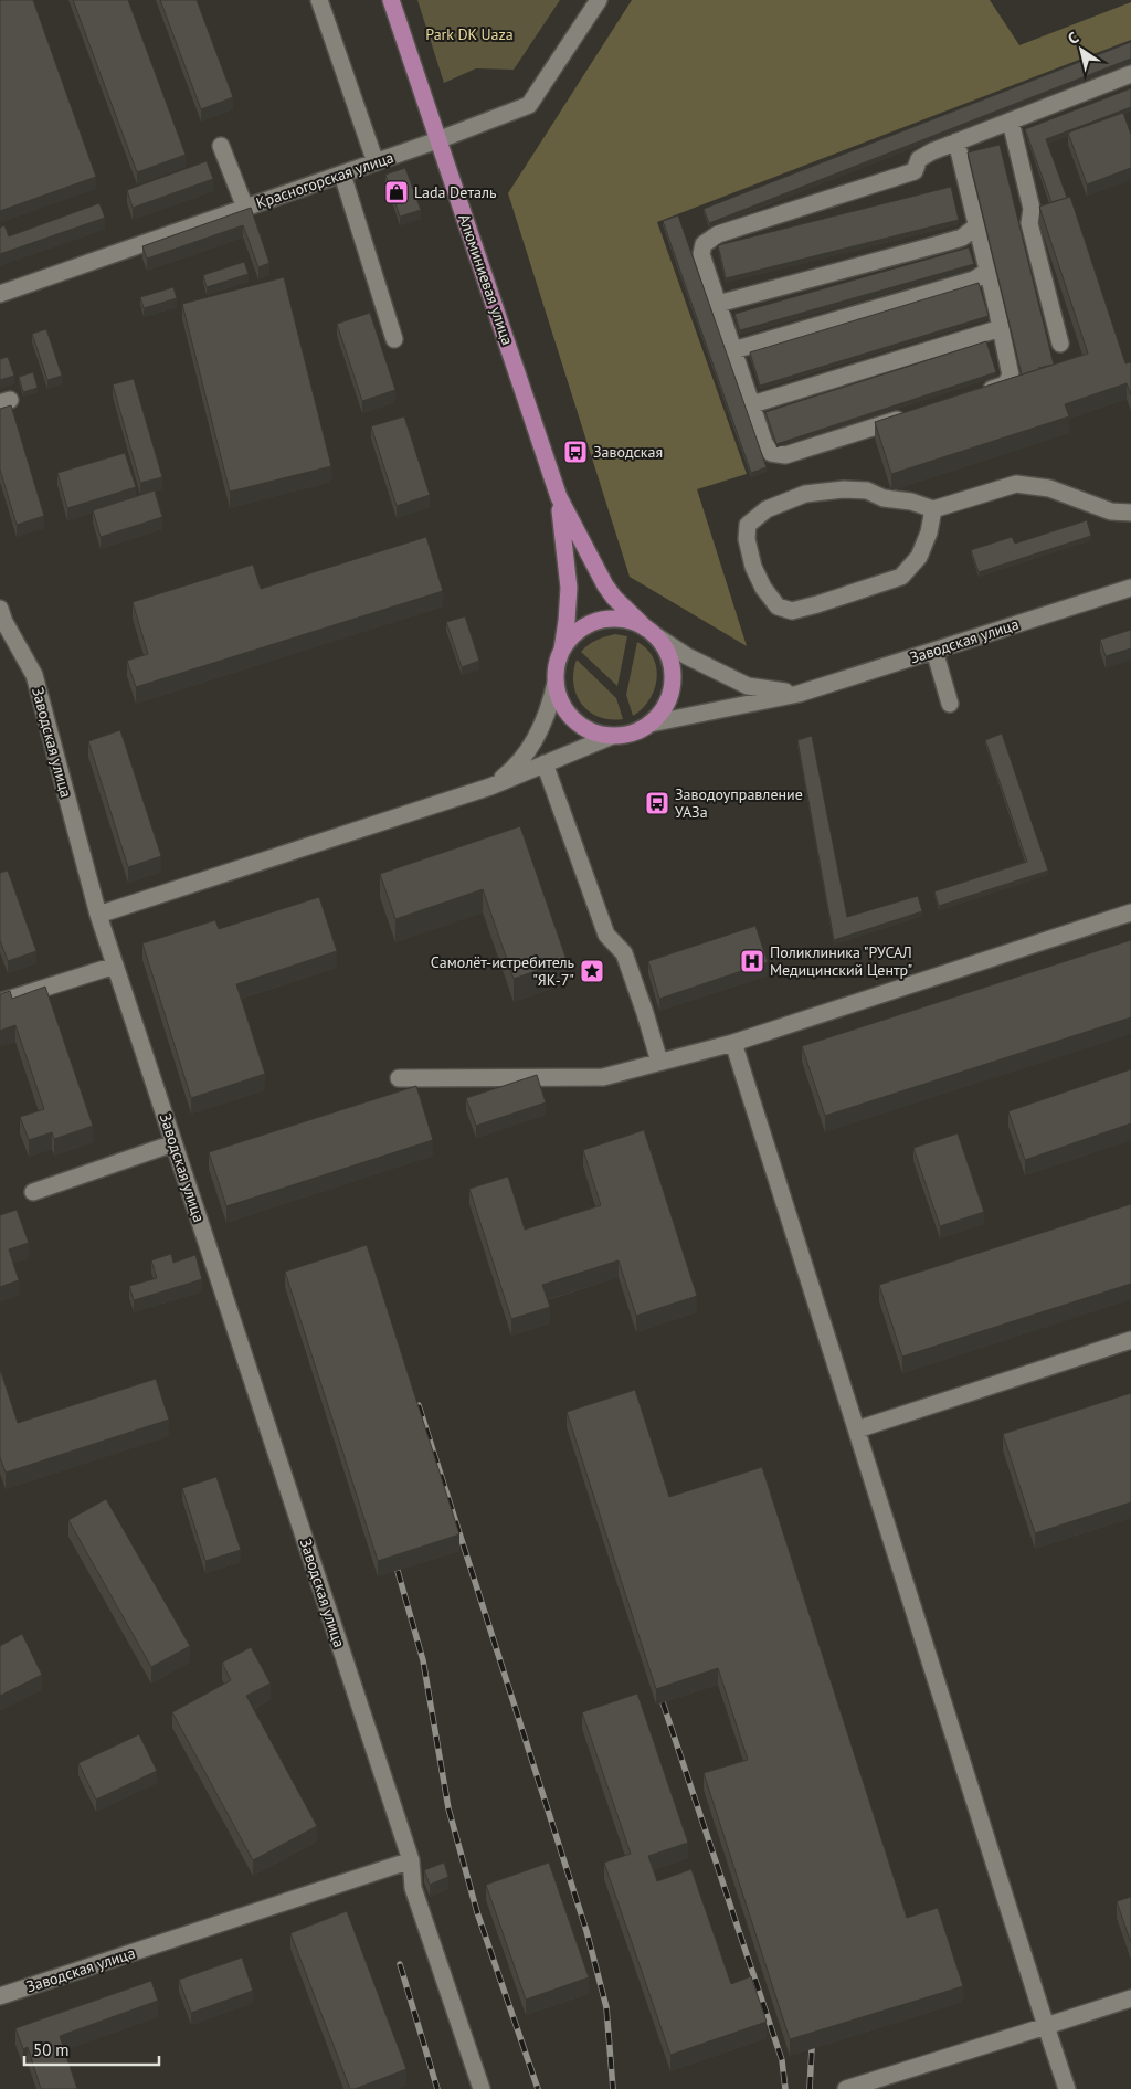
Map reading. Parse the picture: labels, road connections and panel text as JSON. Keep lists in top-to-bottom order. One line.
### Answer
{"streets":{"main road":["Алюминиевая улица"],"street":["Красногорская улица","Заводская улица"]},"crossings":[["Красногорская улица","Алюминиевая улица"]],"parks":["Park DK Uaza"],"places":{"shop":["Lada Dеталь"],"bus stop":["Заводская","Заводоуправление УАЗа"],"hospital":["Поликлиника \"РУСАЛ Медицинский Центр\""],"place":["Самолёт-истребитель \"ЯК-7\""]},"scale_bar":"50 m","north":"top left"}
